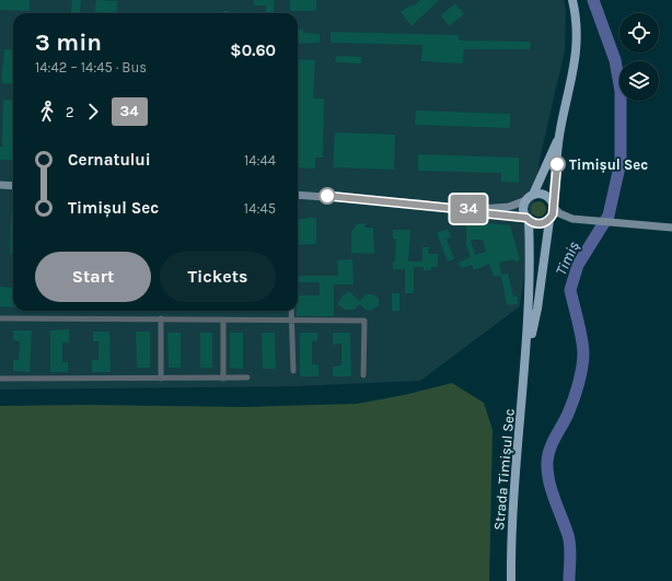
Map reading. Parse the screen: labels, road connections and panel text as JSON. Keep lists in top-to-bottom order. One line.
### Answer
{"streets":{"main road":["Strada Timișul Sec"]},"water":["Timiș"],"places":["Timișul Sec"],"lines":["bus line 34"],"page":{"on_map":"34","heading":["3 min","14:42 – 14:45 · Bus","$0.60"],"legs":["2","34"],"list":[{"name":"Cernatului","value":"14:44"},{"name":"Timișul Sec","value":"14:45"}],"buttons":["Start","Tickets"]}}
